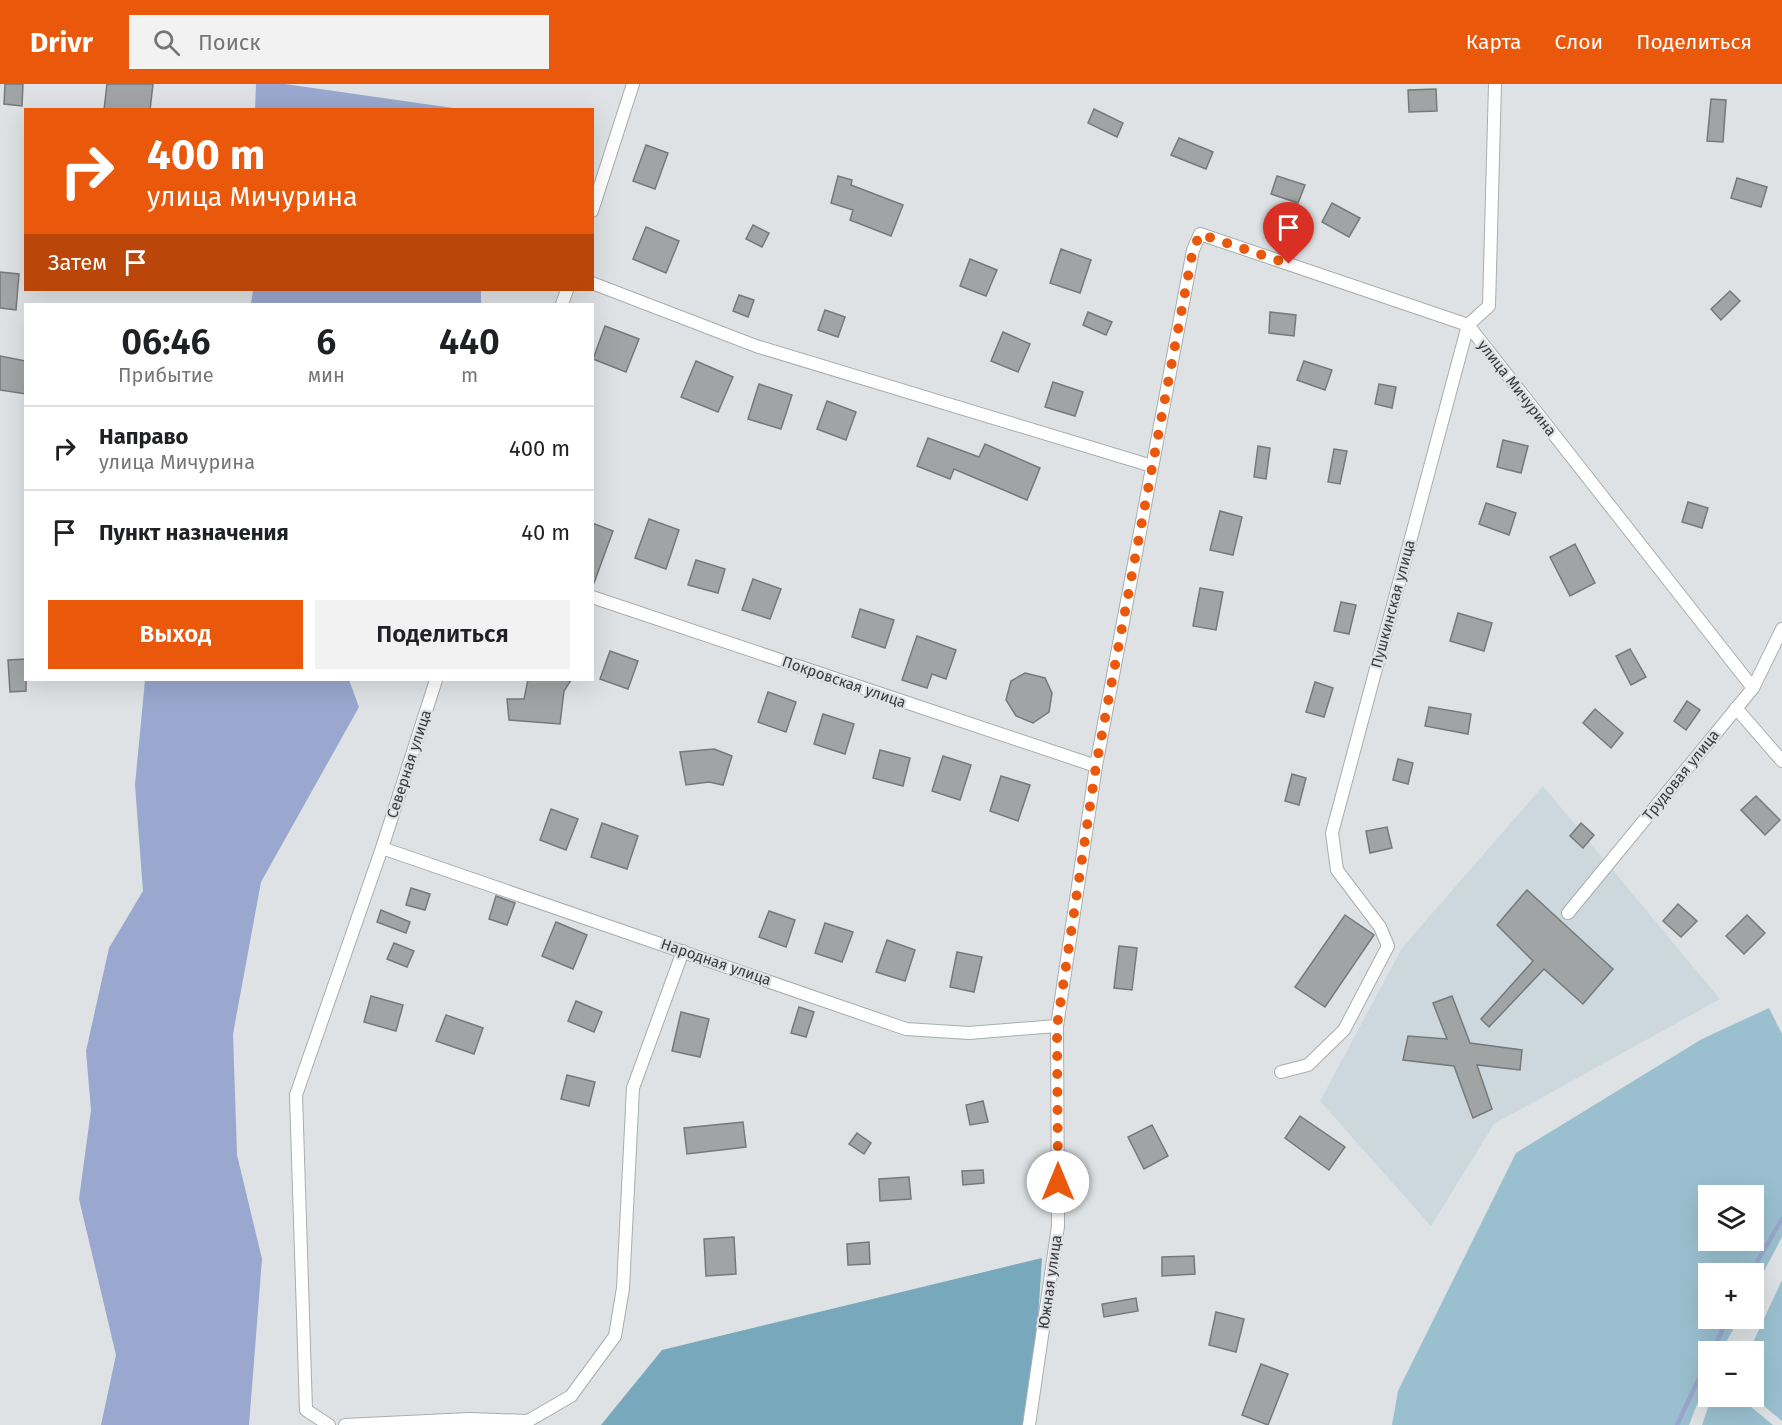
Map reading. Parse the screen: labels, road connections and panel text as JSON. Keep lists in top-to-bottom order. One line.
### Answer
{"streets":{"street":["улица Мичурина","Пушкинская улица","Покровская улица","Северная улица","Трудовая улица","Народная улица","Южная улица"]},"crossings":[["улица Мичурина","Пушкинская улица"],["улица Мичурина","Трудовая улица"],["улица Мичурина","Южная улица"],["Покровская улица","Южная улица"],["Северная улица","Народная улица"],["Народная улица","Южная улица"]],"page":{"header":"Drivr","search":"Поиск","nav":["Карта","Слои","Поделиться"],"turn":["400 m","улица Мичурина"],"then":"Затем","eta":["06:46","Прибытие","6","мин","440","m"],"list":[{"name":"Направо","note":"улица Мичурина","value":"400 m"},{"name":"Пункт назначения","value":"40 m"}],"buttons":["Выход","Поделиться"],"map_buttons":["+","−"]}}
